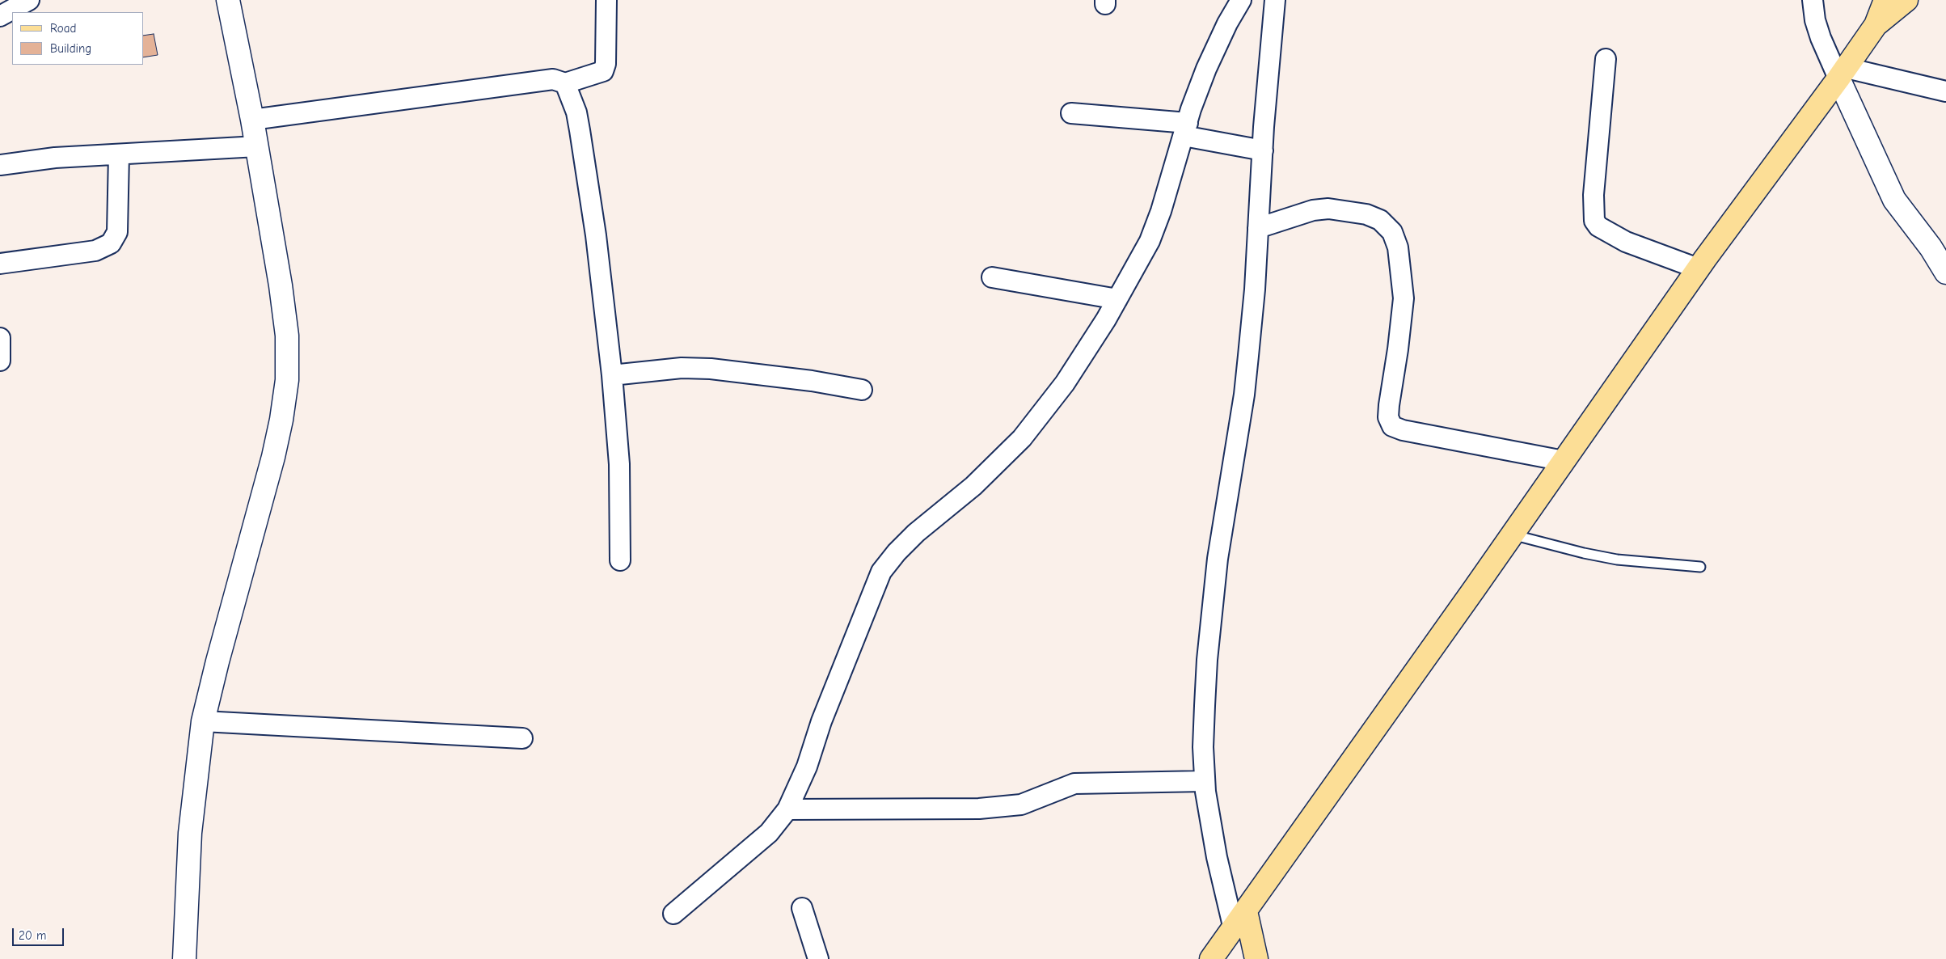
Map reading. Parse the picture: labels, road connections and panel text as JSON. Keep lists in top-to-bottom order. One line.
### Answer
{"legend":["Road","Building"],"scale_bar":"20 m"}
